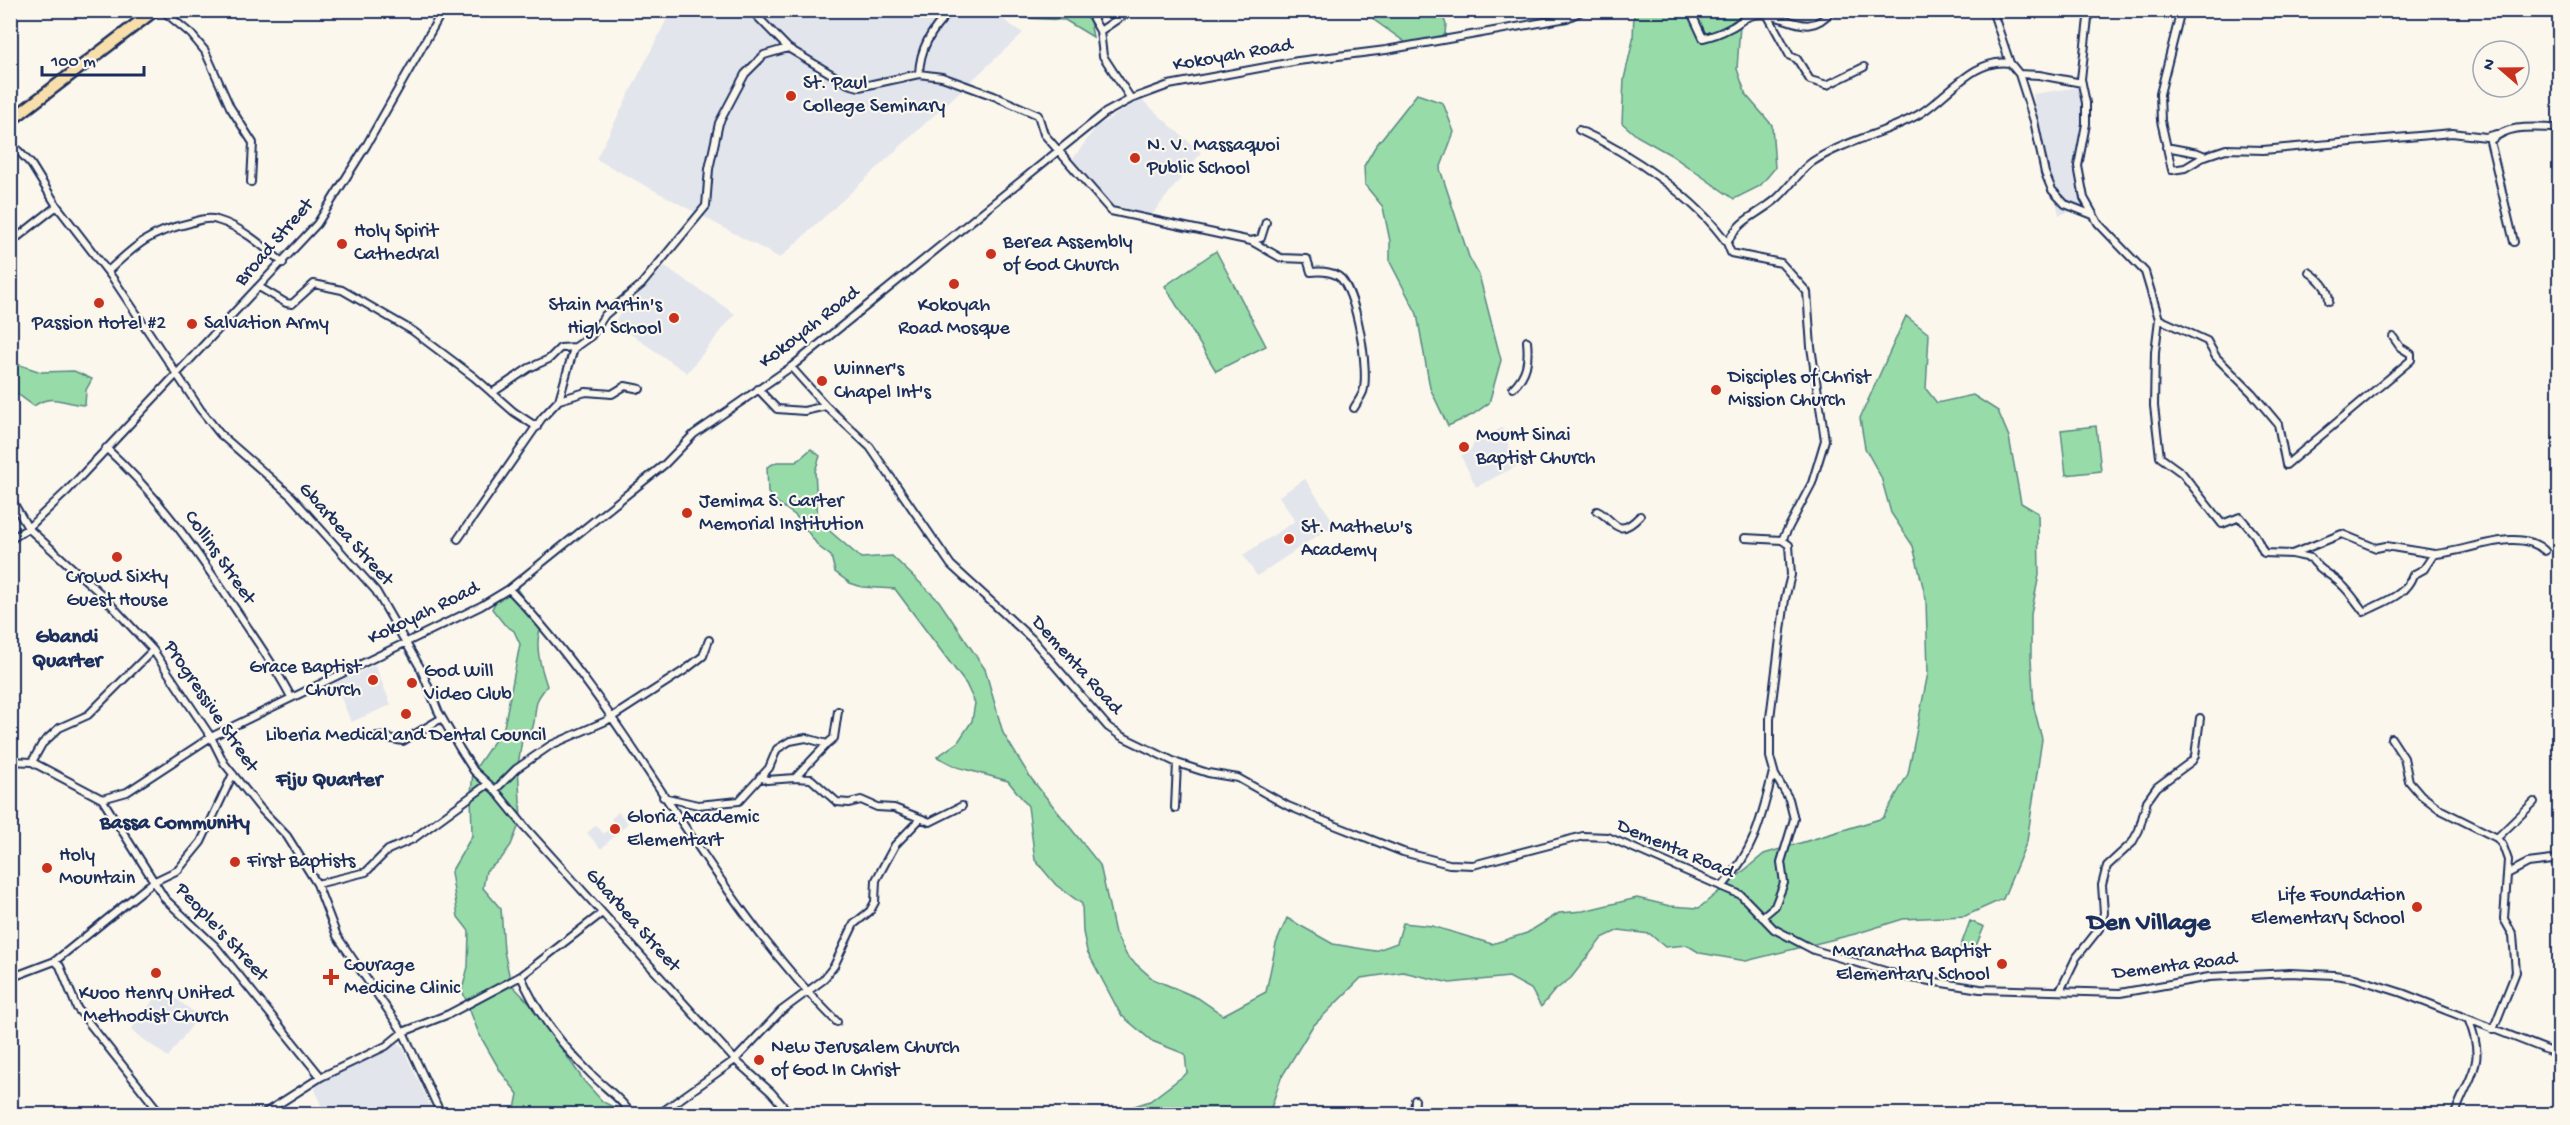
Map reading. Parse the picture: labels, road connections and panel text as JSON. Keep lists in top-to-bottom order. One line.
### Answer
{"streets":{"street":["Kokoyah Road","Broad Street","Gbarbea Street","Collins Street","Dementa Road","Progressive Street","People's Street"]},"crossings":[["Kokoyah Road","Gbarbea Street"],["Kokoyah Road","Collins Street"],["Kokoyah Road","Dementa Road"],["Kokoyah Road","Progressive Street"],["Kokoyah Road","People's Street"],["Broad Street","Gbarbea Street"],["Broad Street","Collins Street"],["Broad Street","Progressive Street"]],"districts":["Gbandi Quarter","Fiju Quarter","Bassa Community","Den Village"],"places":{"other":["St. Paul College Seminary","N. V. Massaquoi Public School","Holy Spirit Cathedral","Berea Assembly of God Church","Kokoyah Road Mosque","Passion Hotel #2","Stain Martin's High School","Salvation Army","Winner's Chapel Int's","Disciples of Christ Mission Church","Mount Sinai Baptist Church","Jemima S. Carter Memorial Institution","St. Mathew's Academy","Crowd Sixty Guest House","Grace Baptist Church","God Will Video Club","Liberia Medical and Dental Council","Gloria Academic Elementart","First Baptists","Holy Mountain","Life Foundation Elementary School","Maranatha Baptist Elementary School","Kuoo Henry United Methodist Church","New Jerusalem Church of God In Christ"],"health":["Courage Medicine Clinic"]},"scale_bar":"100 m","north":"left"}
